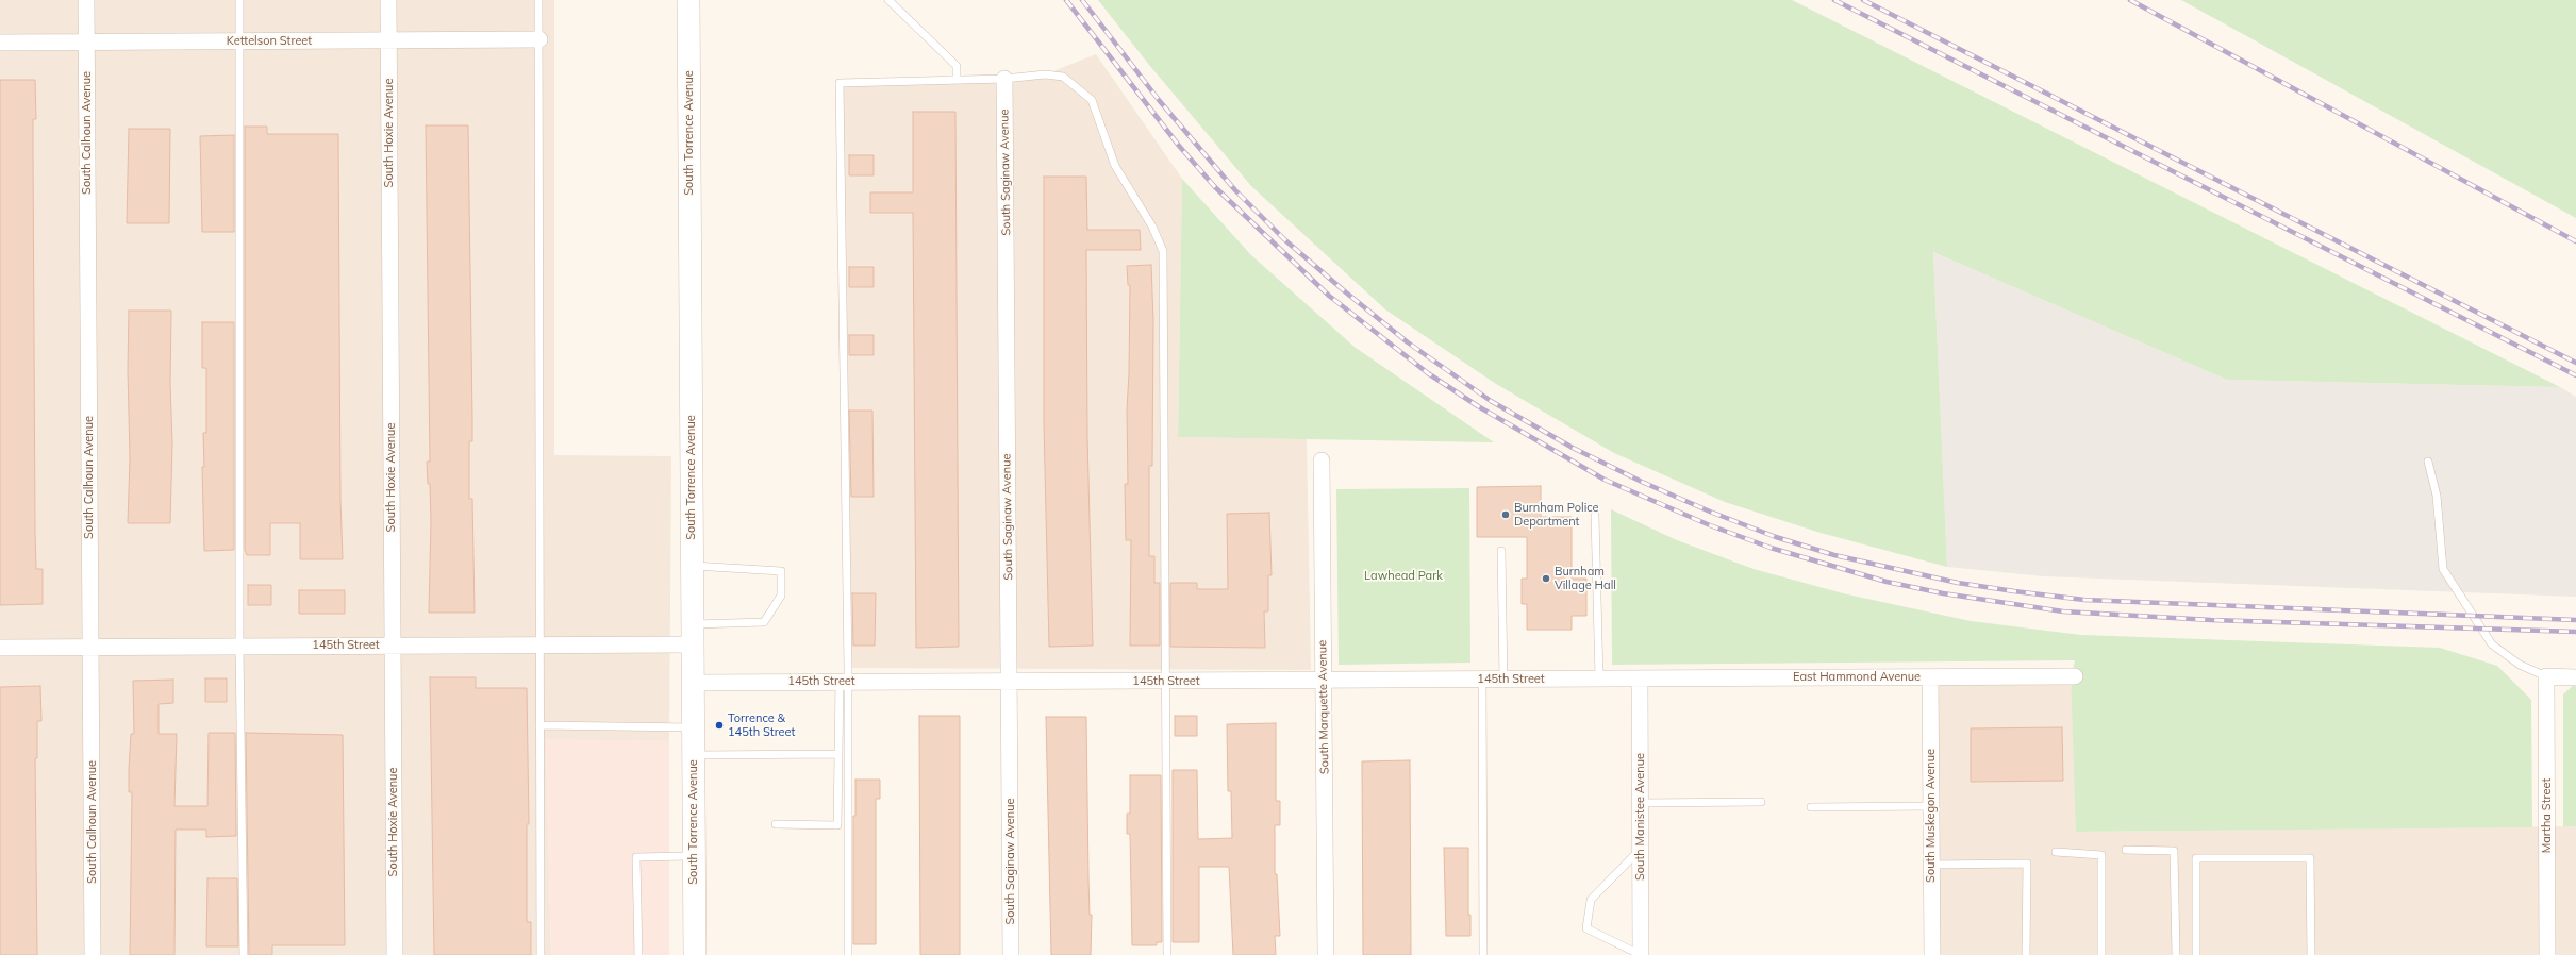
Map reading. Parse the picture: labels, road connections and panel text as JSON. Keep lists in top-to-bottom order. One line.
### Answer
{"streets":{"main road":["South Torrence Avenue"],"street":["Kettelson Street","South Calhoun Avenue","South Hoxie Avenue","South Saginaw Avenue","145th Street","East Hammond Avenue","South Marquette Avenue","South Muskegon Avenue","Martha Street","South Manistee Avenue"]},"crossings":[["Kettelson Street","South Calhoun Avenue"],["Kettelson Street","South Hoxie Avenue"],["South Calhoun Avenue","145th Street"],["South Hoxie Avenue","145th Street"],["South Torrence Avenue","145th Street"],["South Saginaw Avenue","145th Street"],["145th Street","East Hammond Avenue"],["145th Street","South Marquette Avenue"],["145th Street","South Manistee Avenue"],["East Hammond Avenue","South Muskegon Avenue"],["East Hammond Avenue","South Manistee Avenue"]],"parks":["Lawhead Park"],"places":["Burnham Police Department","Burnham Village Hall","Torrence & 145th Street"]}
